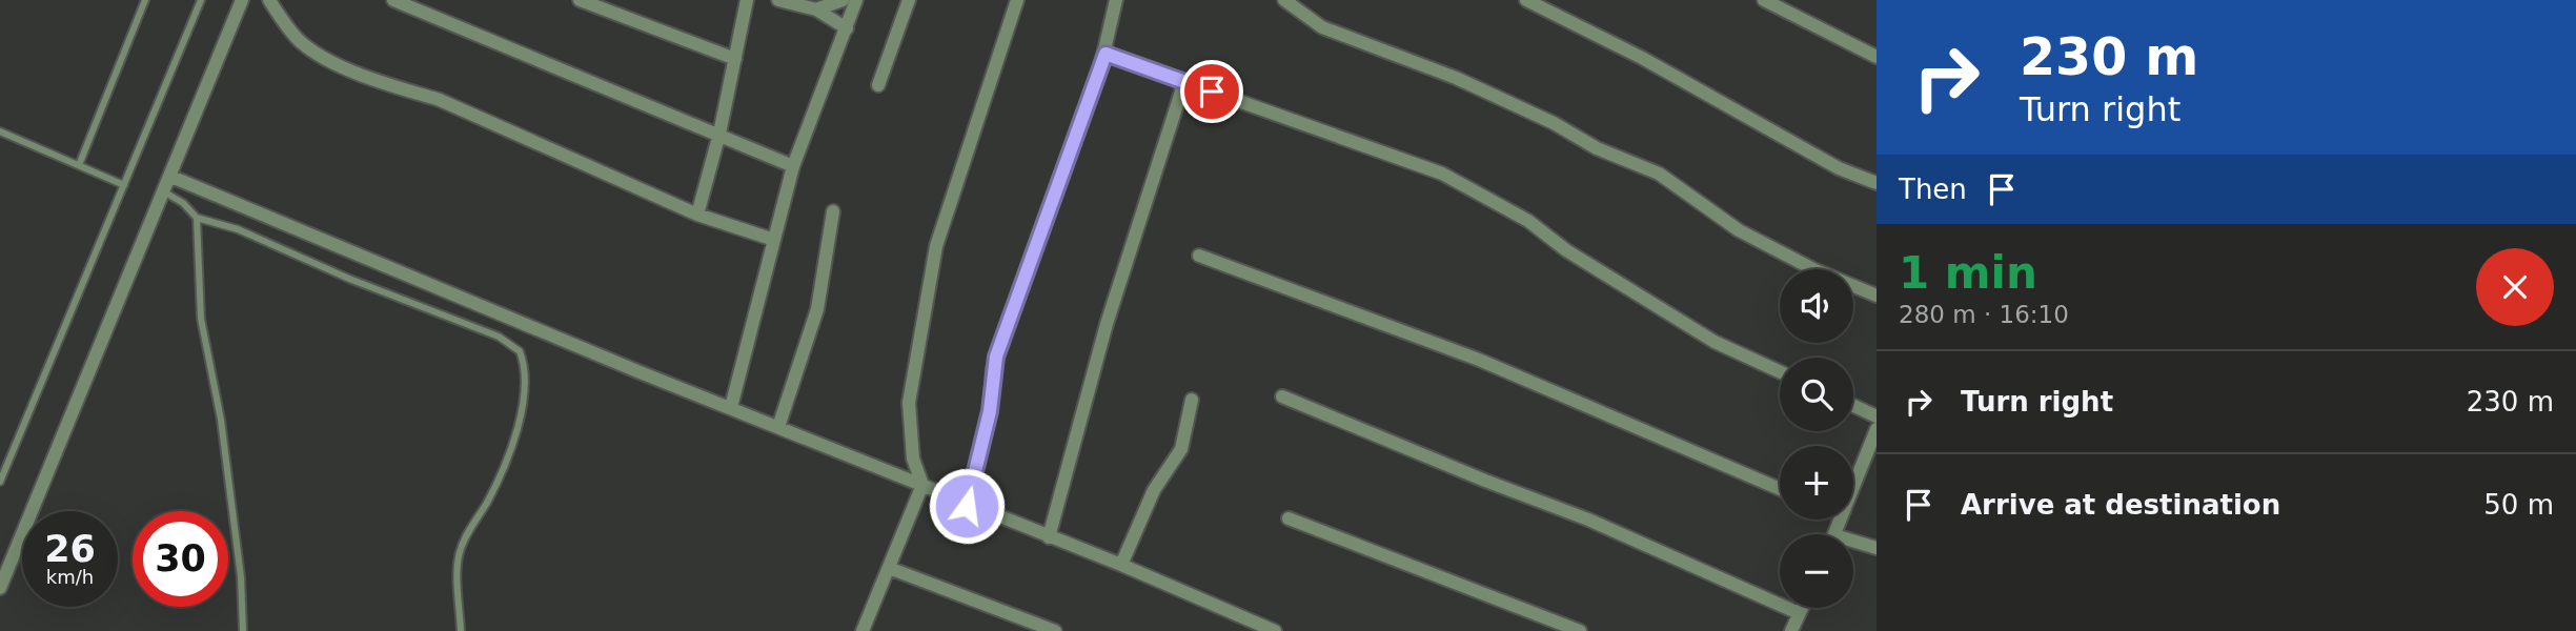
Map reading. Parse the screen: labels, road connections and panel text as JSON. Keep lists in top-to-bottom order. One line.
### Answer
{"page":{"turn":["230 m","Turn right"],"then":"Then","heading":["1 min","280 m · 16:10"],"map_buttons":["+","−"],"list":[{"name":"Turn right","value":"230 m"},{"name":"Arrive at destination","value":"50 m"}],"speed":"26 km/h","limit":"30"}}
